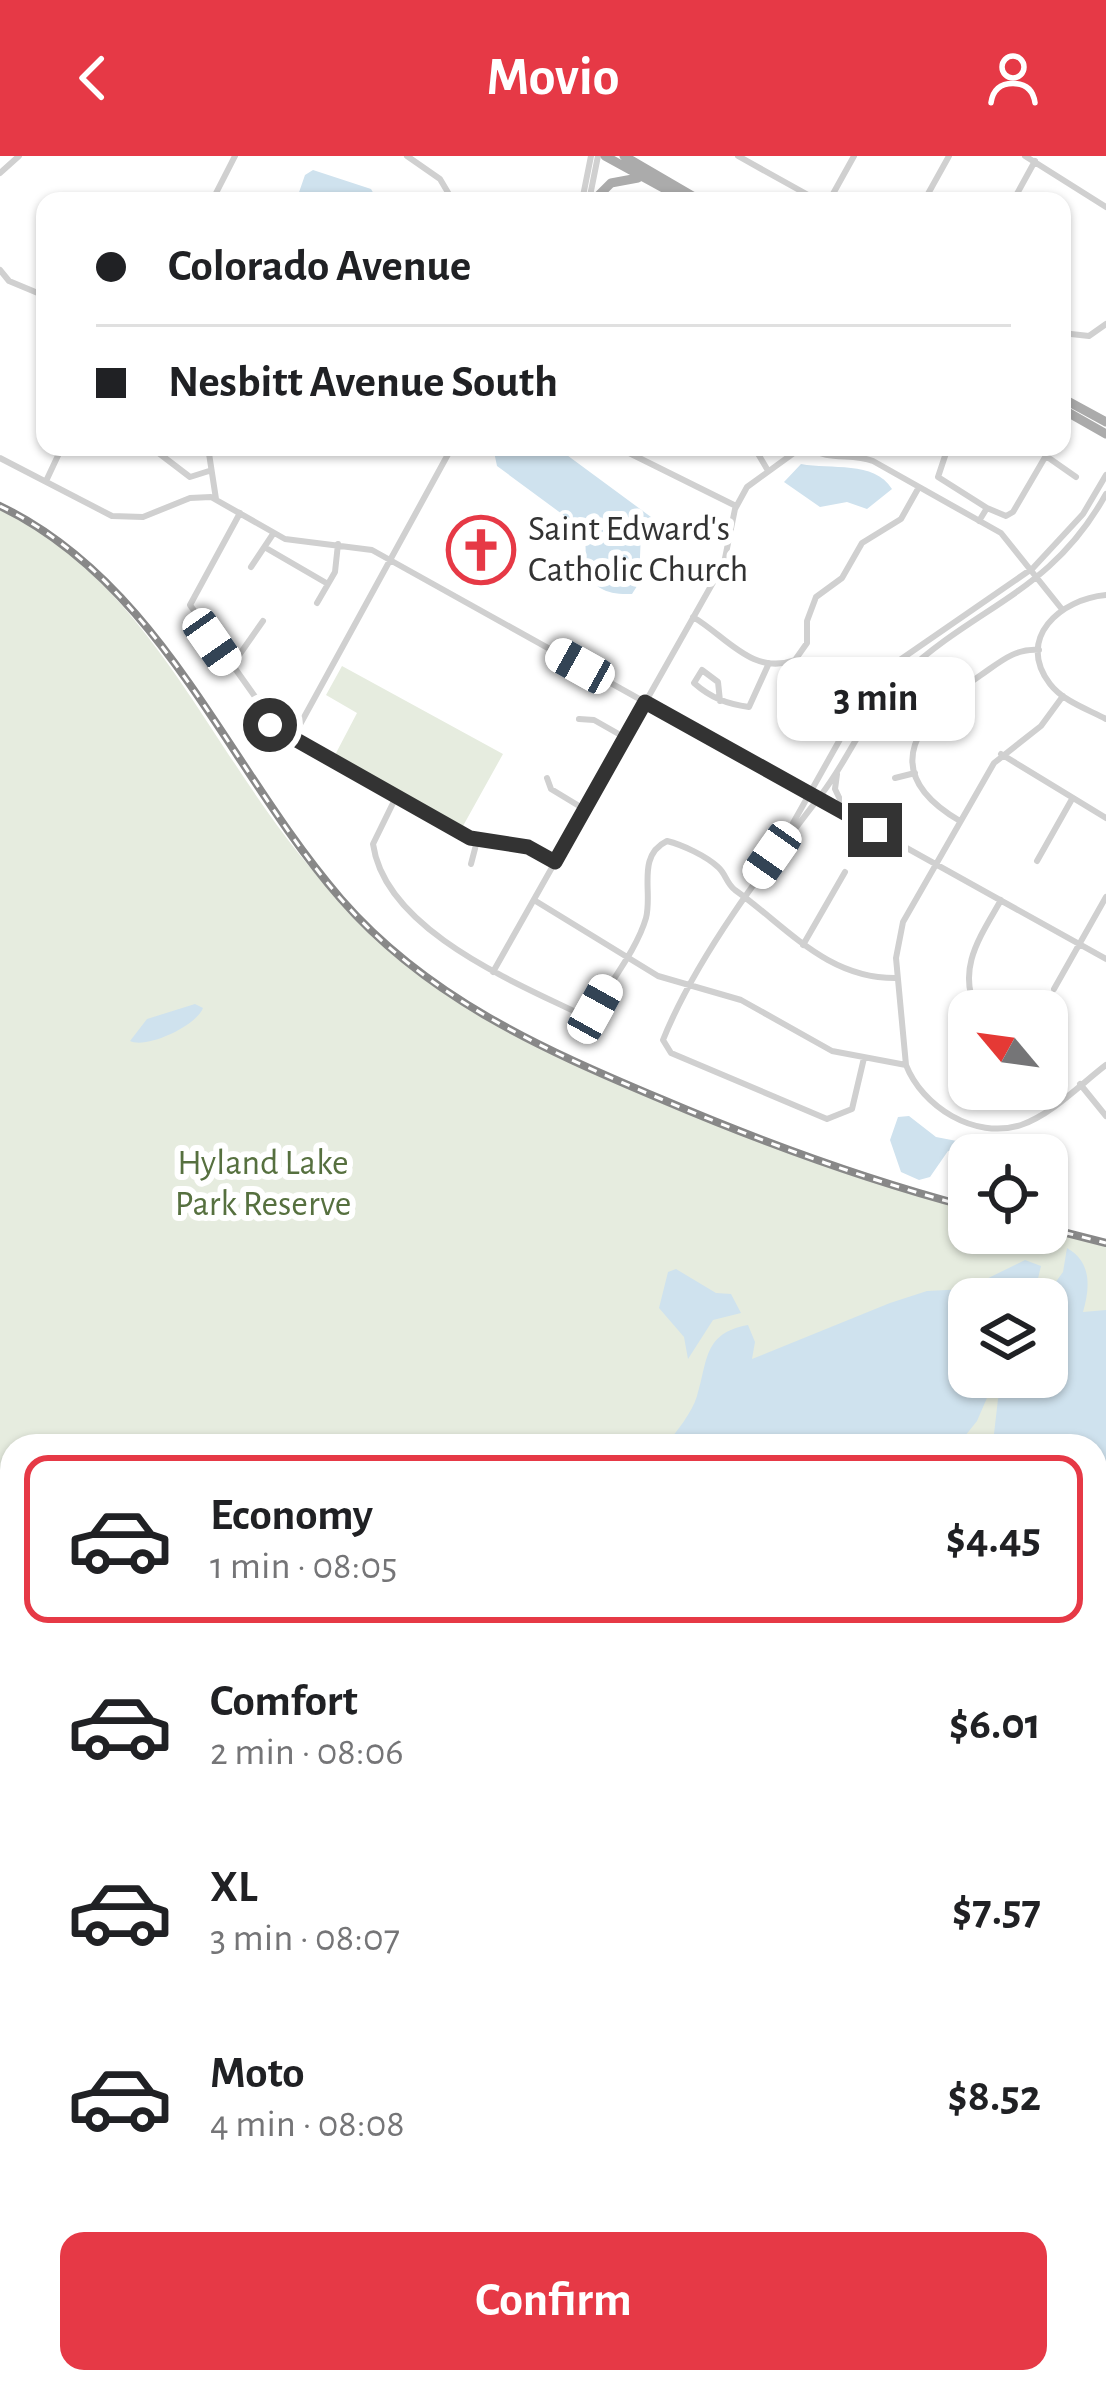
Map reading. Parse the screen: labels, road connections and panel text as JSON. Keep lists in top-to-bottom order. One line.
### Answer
{"parks":["Hyland Lake Park Reserve"],"places":{"church":["Saint Edward's Catholic Church"]},"north":"top left","page":{"header":"Movio","banner":["Colorado Avenue","Nesbitt Avenue South"],"bubble":"3 min","list":[{"name":"Economy","note":"1 min · 08:05","value":"$4.45"},{"name":"Comfort","note":"2 min · 08:06","value":"$6.01"},{"name":"XL","note":"3 min · 08:07","value":"$7.57"},{"name":"Moto","note":"4 min · 08:08","value":"$8.52"}],"buttons":"Confirm"}}
